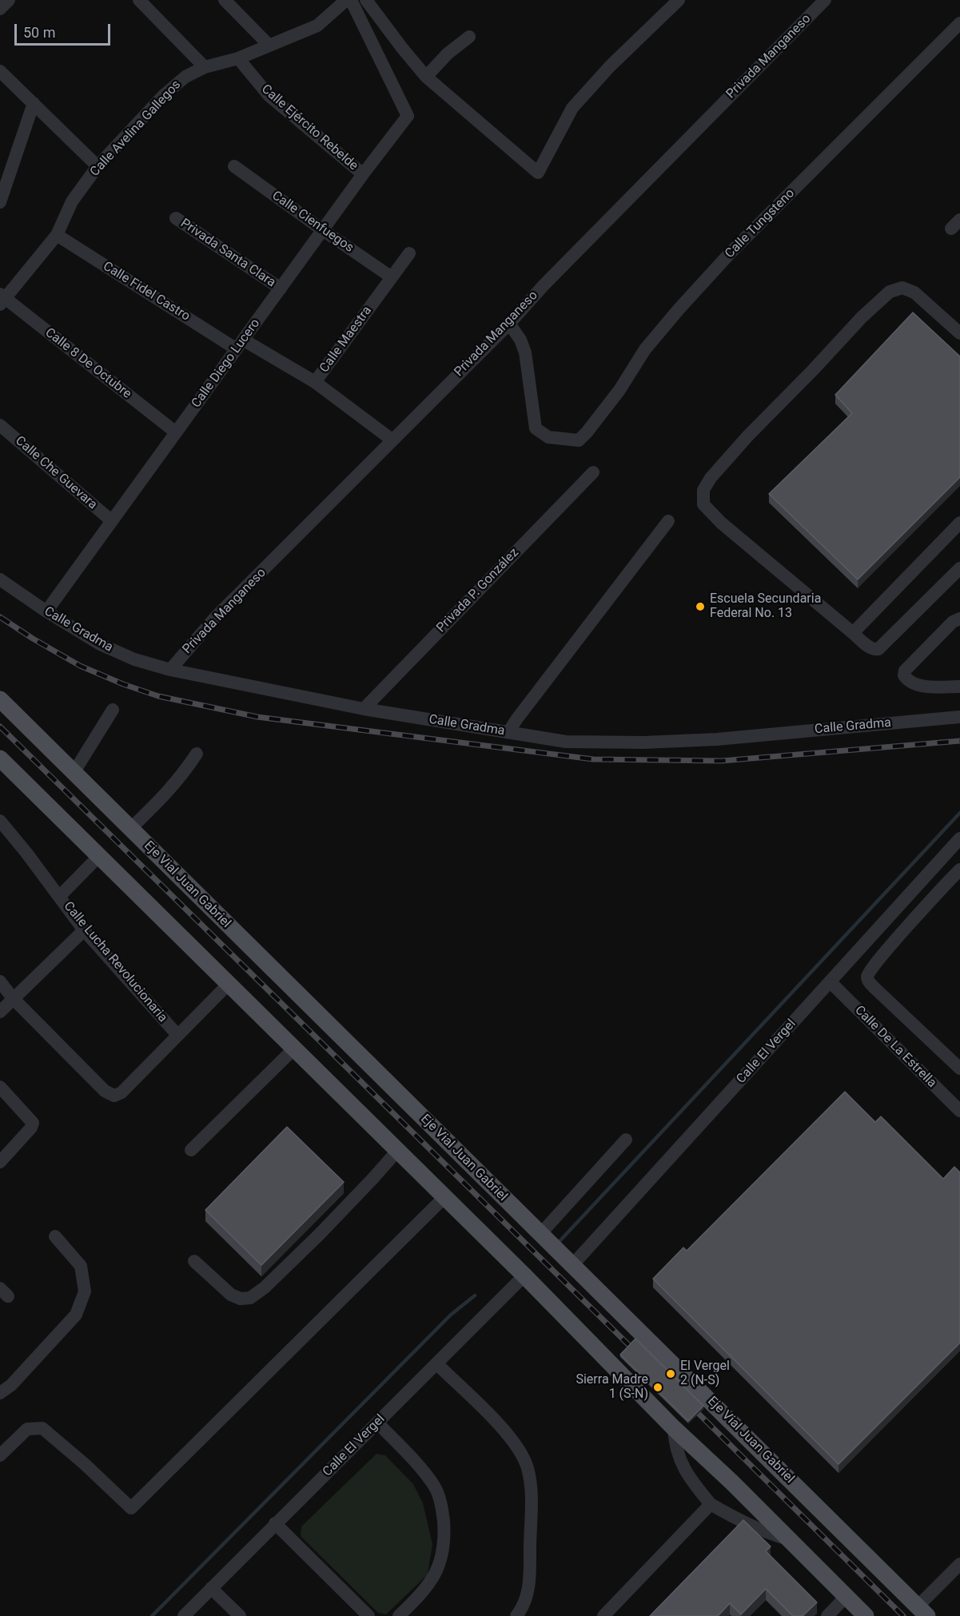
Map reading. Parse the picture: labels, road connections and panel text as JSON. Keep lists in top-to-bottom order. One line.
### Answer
{"streets":{"main road":["Eje Vial Juan Gabriel"],"street":["Privada Manganeso","Calle Ejército Rebelde","Calle Avelina Gallegos","Calle Cienfuegos","Calle Tungsteno","Privada Santa Clara","Calle Fidel Castro","Calle Maestra","Calle 8 De Octubre","Calle Diego Lucero","Calle Che Guevara","Privada P. González","Calle Gradma","Calle Lucha Revolucionaria","Calle De La Estrella","Calle El Vergel"]},"crossings":[["Privada Manganeso","Calle Tungsteno"],["Privada Manganeso","Calle Gradma"],["Calle Ejército Rebelde","Calle Avelina Gallegos"],["Calle Ejército Rebelde","Calle Diego Lucero"],["Calle Avelina Gallegos","Calle Fidel Castro"],["Calle Avelina Gallegos","Calle 8 De Octubre"],["Calle Cienfuegos","Calle Maestra"],["Calle Cienfuegos","Calle Diego Lucero"],["Privada Santa Clara","Calle Diego Lucero"],["Calle Fidel Castro","Calle Maestra"],["Calle Fidel Castro","Calle Diego Lucero"],["Calle Maestra","Calle Diego Lucero"],["Calle 8 De Octubre","Calle Diego Lucero"],["Calle Diego Lucero","Calle Che Guevara"],["Calle Diego Lucero","Calle Gradma"],["Privada P. González","Calle Gradma"],["Eje Vial Juan Gabriel","Calle El Vergel"],["Calle De La Estrella","Calle El Vergel"]],"places":["Escuela Secundaria Federal No. 13","El Vergel 2 (N-S)","Sierra Madre 1 (S-N)"],"scale_bar":"50 m"}
